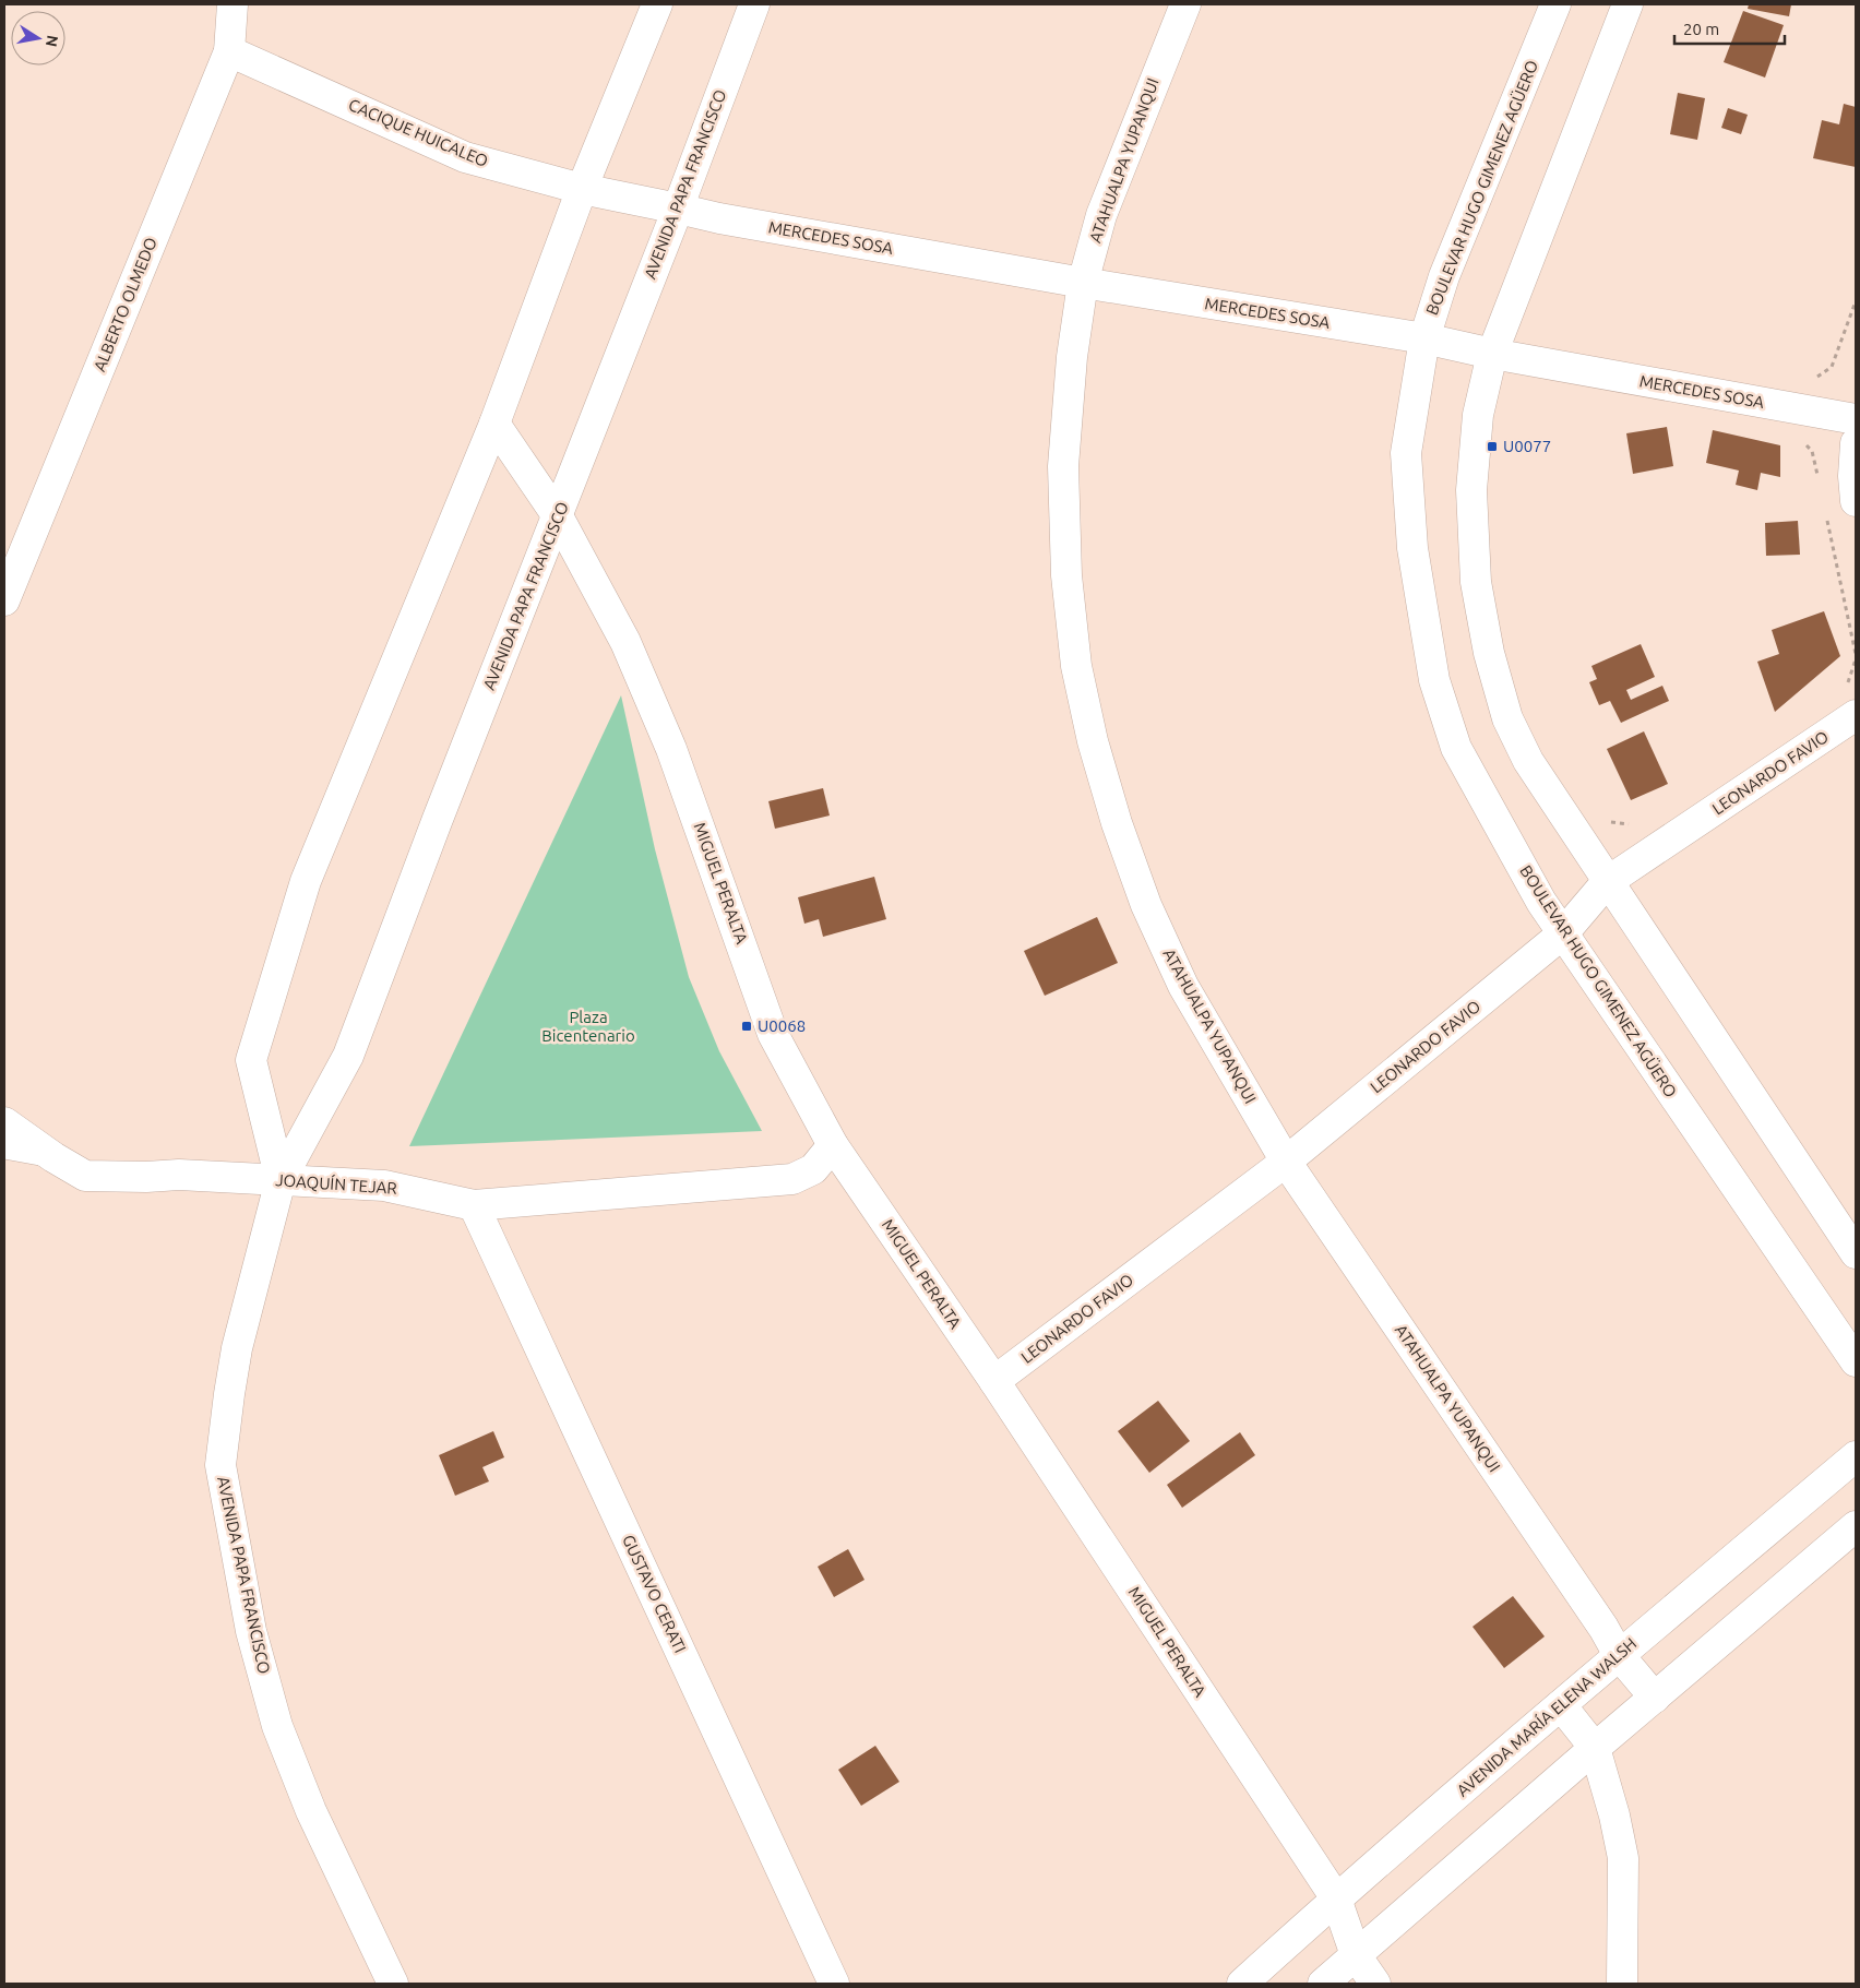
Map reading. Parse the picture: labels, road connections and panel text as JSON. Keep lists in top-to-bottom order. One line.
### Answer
{"streets":{"street":["CACIQUE HUICALEO","ATAHUALPA YUPANQUI","AVENIDA PAPA FRANCISCO","BOULEVAR HUGO GIMENEZ AGÜERO","MERCEDES SOSA","ALBERTO OLMEDO","LEONARDO FAVIO","MIGUEL PERALTA","JOAQUÍN TEJAR","GUSTAVO CERATI","AVENIDA MARÍA ELENA WALSH"]},"crossings":[["CACIQUE HUICALEO","AVENIDA PAPA FRANCISCO"],["CACIQUE HUICALEO","MERCEDES SOSA"],["CACIQUE HUICALEO","ALBERTO OLMEDO"],["ATAHUALPA YUPANQUI","MERCEDES SOSA"],["ATAHUALPA YUPANQUI","LEONARDO FAVIO"],["ATAHUALPA YUPANQUI","AVENIDA MARÍA ELENA WALSH"],["AVENIDA PAPA FRANCISCO","MERCEDES SOSA"],["AVENIDA PAPA FRANCISCO","MIGUEL PERALTA"],["AVENIDA PAPA FRANCISCO","JOAQUÍN TEJAR"],["BOULEVAR HUGO GIMENEZ AGÜERO","MERCEDES SOSA"],["BOULEVAR HUGO GIMENEZ AGÜERO","LEONARDO FAVIO"],["LEONARDO FAVIO","MIGUEL PERALTA"],["MIGUEL PERALTA","JOAQUÍN TEJAR"],["MIGUEL PERALTA","AVENIDA MARÍA ELENA WALSH"],["JOAQUÍN TEJAR","GUSTAVO CERATI"]],"parks":["Plaza Bicentenario"],"places":{"transit":["U0077","U0068"]},"scale_bar":"20 m","north":"right"}
